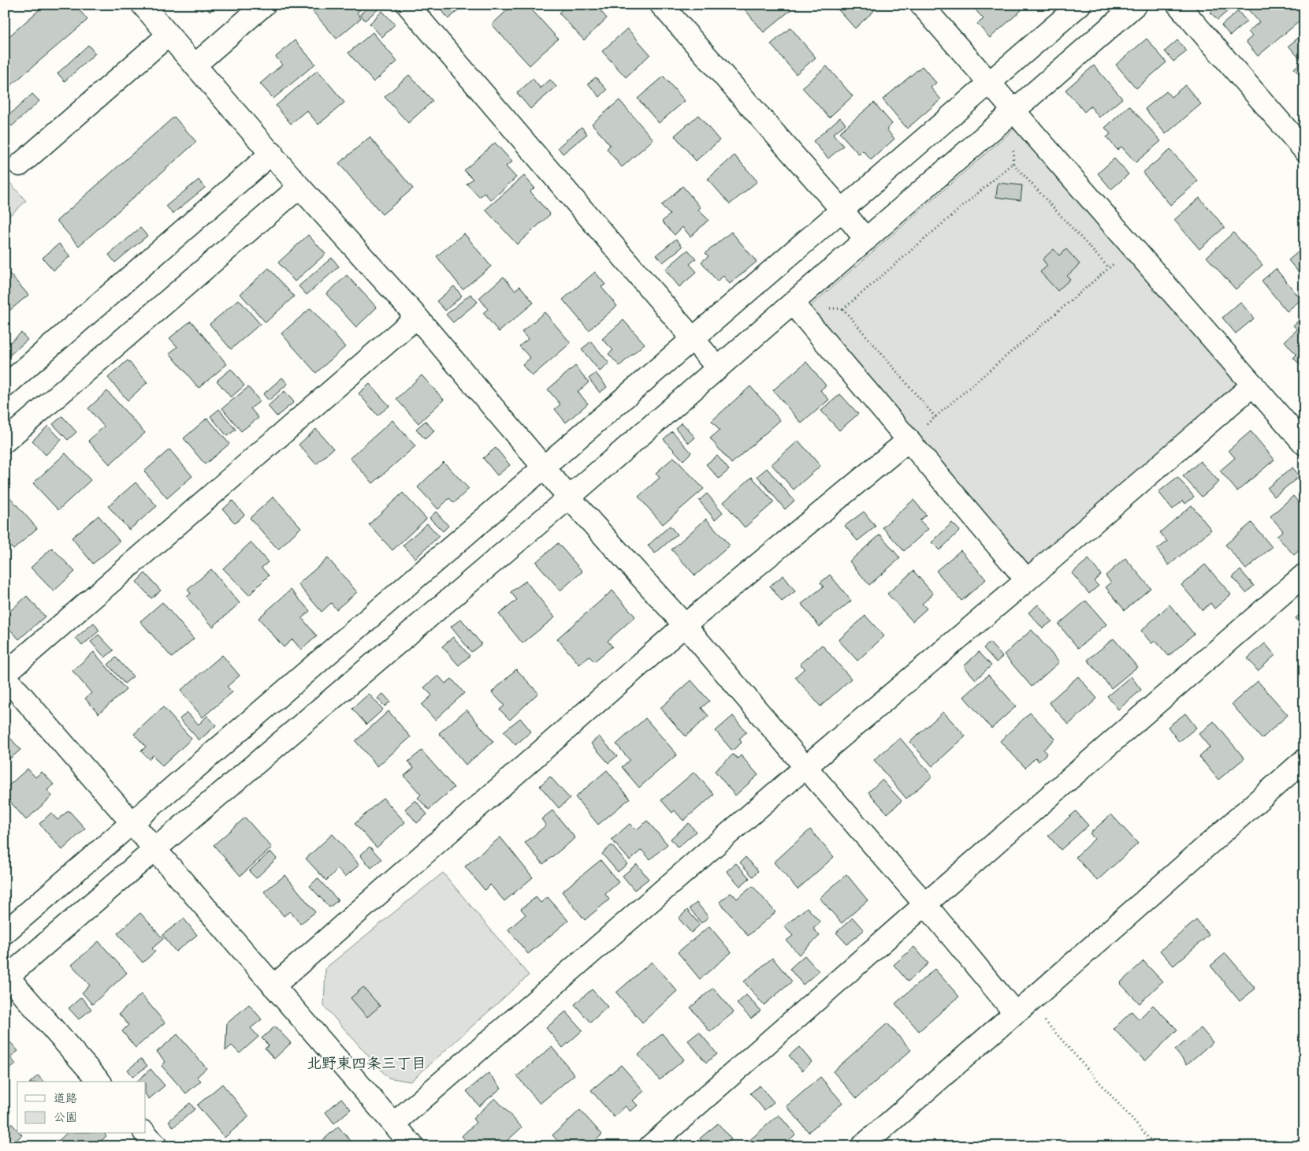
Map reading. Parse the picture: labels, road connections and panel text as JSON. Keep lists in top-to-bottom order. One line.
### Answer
{"districts":["北野東四条三丁目"],"legend":["道路","公園"]}
